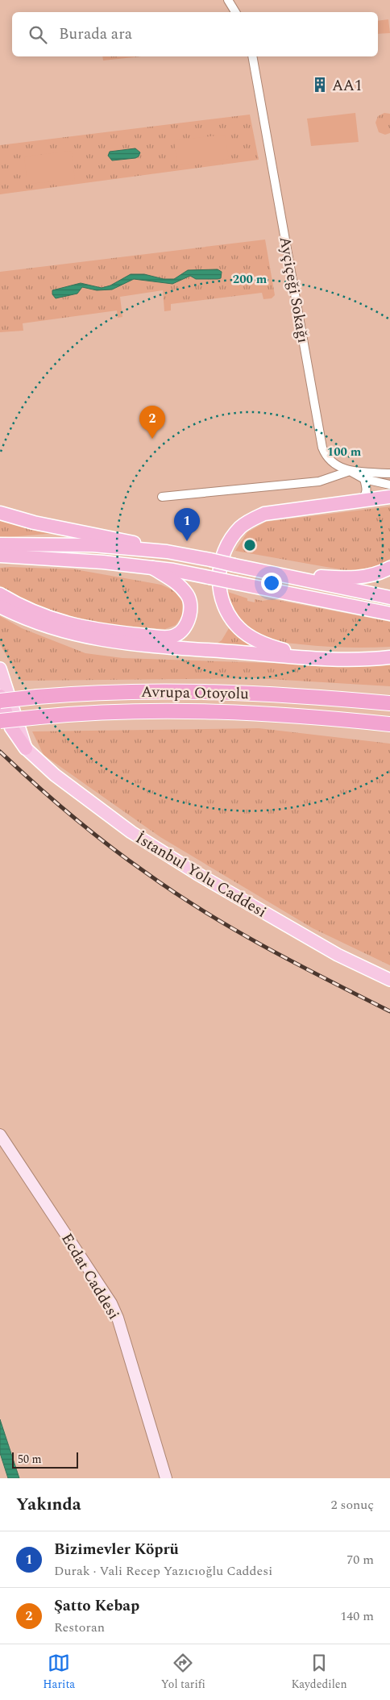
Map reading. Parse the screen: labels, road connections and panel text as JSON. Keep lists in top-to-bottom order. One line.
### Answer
{"streets":{"highway":["Avrupa Otoyolu"],"main road":["İstanbul Yolu Caddesi","Ecdat Caddesi"],"street":["Ayçiçeği Sokağı"]},"places":{"building":["AA1"]},"scale_bar":"50 m","page":{"search":"Burada ara","pins":["2","1"],"scale":"50 m","heading":["Yakında","2 sonuç"],"list":[{"mark":"1","name":"Bizimevler Köprü","note":"Durak · Vali Recep Yazıcıoğlu Caddesi","value":"70 m"},{"mark":"2","name":"Şatto Kebap","note":"Restoran","value":"140 m"}],"nav":["Harita","Yol tarifi","Kaydedilen"]},"rings":["200 m","100 m"]}
